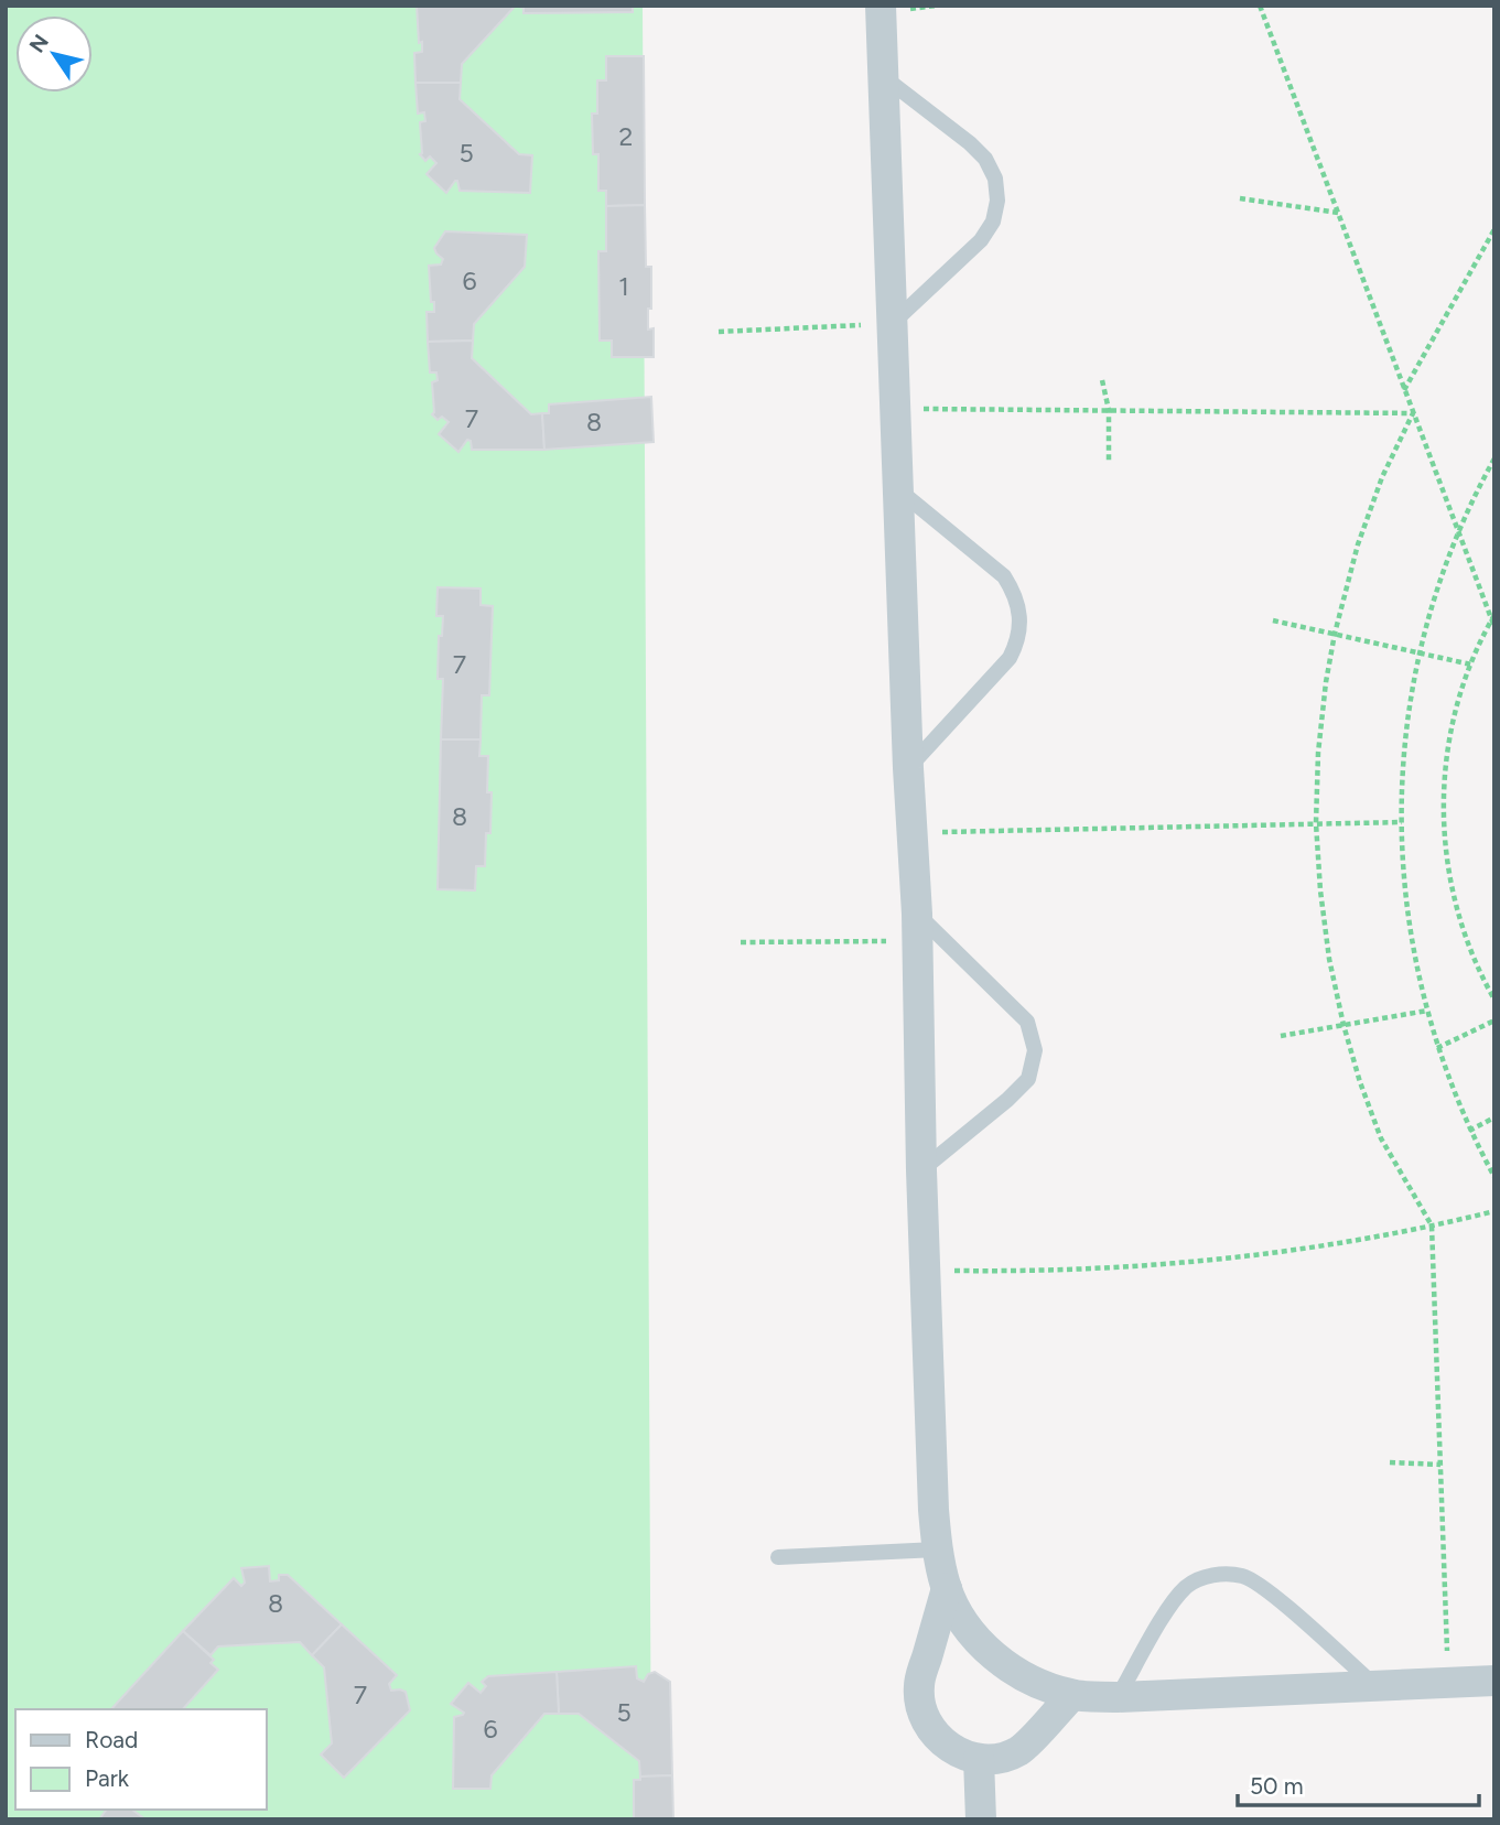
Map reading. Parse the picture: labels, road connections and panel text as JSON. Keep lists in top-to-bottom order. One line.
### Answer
{"house_numbers":["2","5","6","1","7","8","7","8","8","7","5","6"],"legend":["Road","Park"],"scale_bar":"50 m","north":"top left"}
